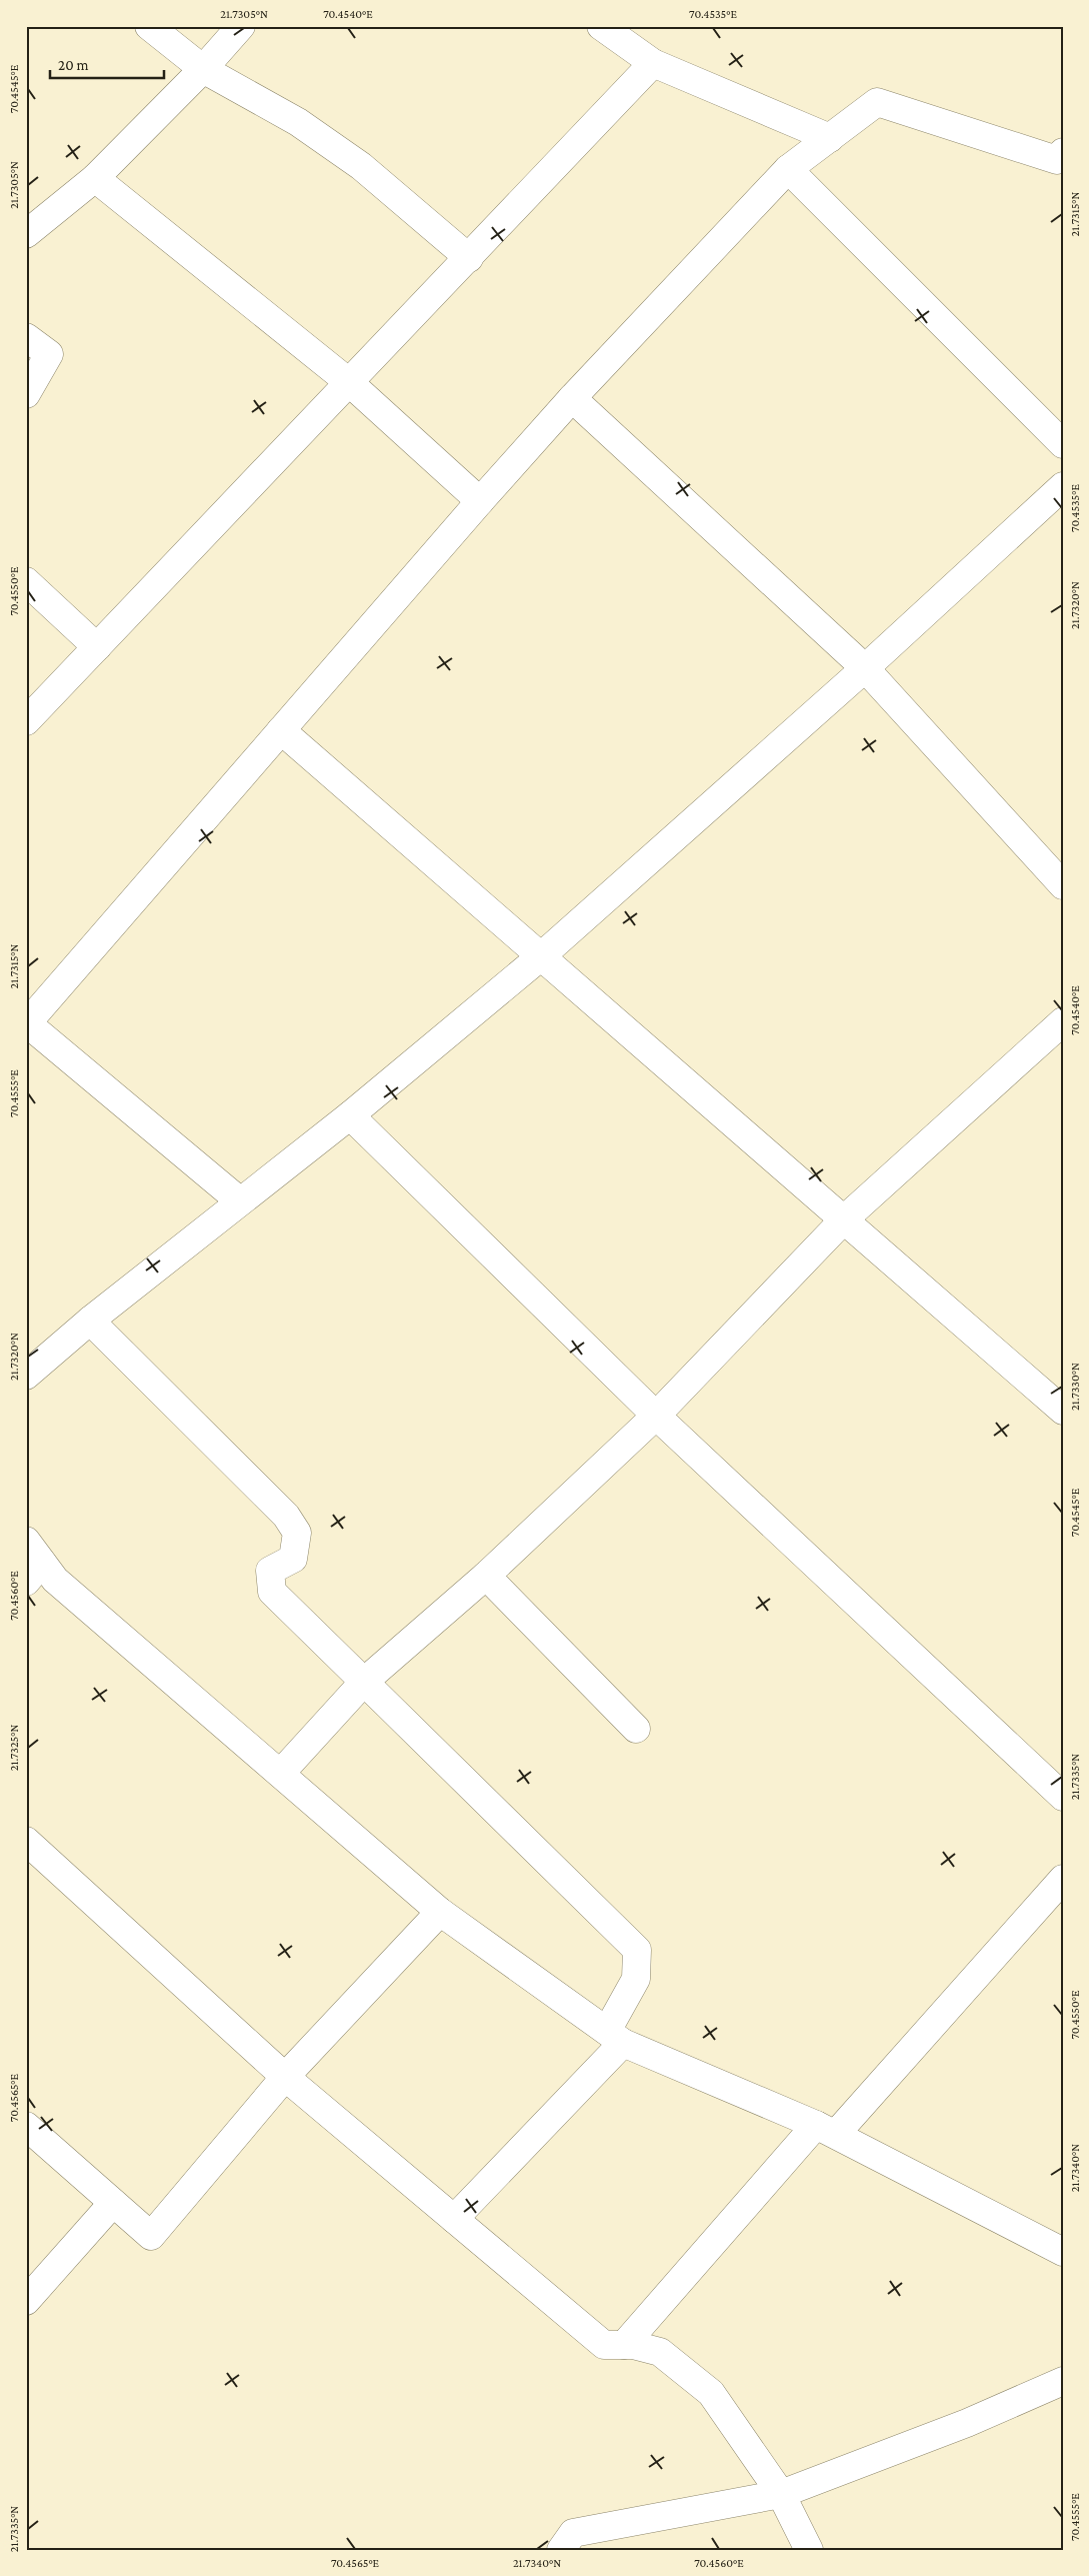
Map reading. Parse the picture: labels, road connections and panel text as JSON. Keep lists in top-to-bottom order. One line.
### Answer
{"scale_bar":"20 m","coordinates":["21.7305°N","70.4540°E","70.4535°E","70.4545°E","21.7315°N","70.4550°E","21.7320°N","70.4555°E","21.7330°N","70.4560°E","21.7325°N","21.7335°N","70.4565°E","21.7340°N"]}
